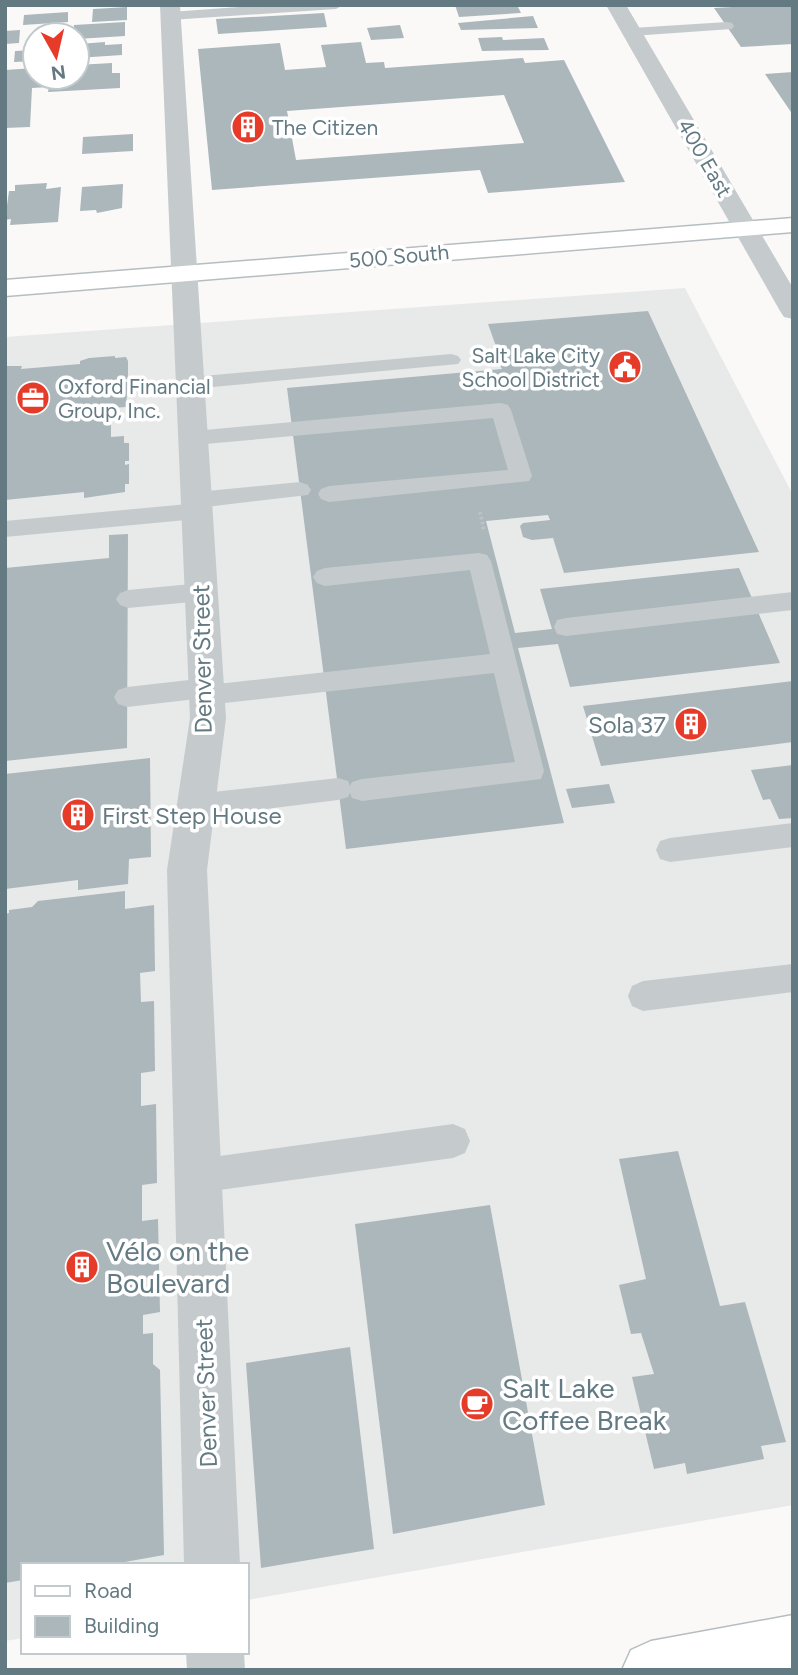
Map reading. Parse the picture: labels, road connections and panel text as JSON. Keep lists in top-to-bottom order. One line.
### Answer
{"streets":{"main road":["500 South"],"street":["400 East","Denver Street"]},"crossings":[["400 East","500 South"],["500 South","Denver Street"]],"places":{"building":["The Citizen","Sola 37","First Step House","Vélo on the Boulevard"],"public building":["Salt Lake City School District"],"office":["Oxford Financial Group, Inc."],"cafe":["Salt Lake Coffee Break"]},"legend":["Road","Building"],"north":"bottom"}
